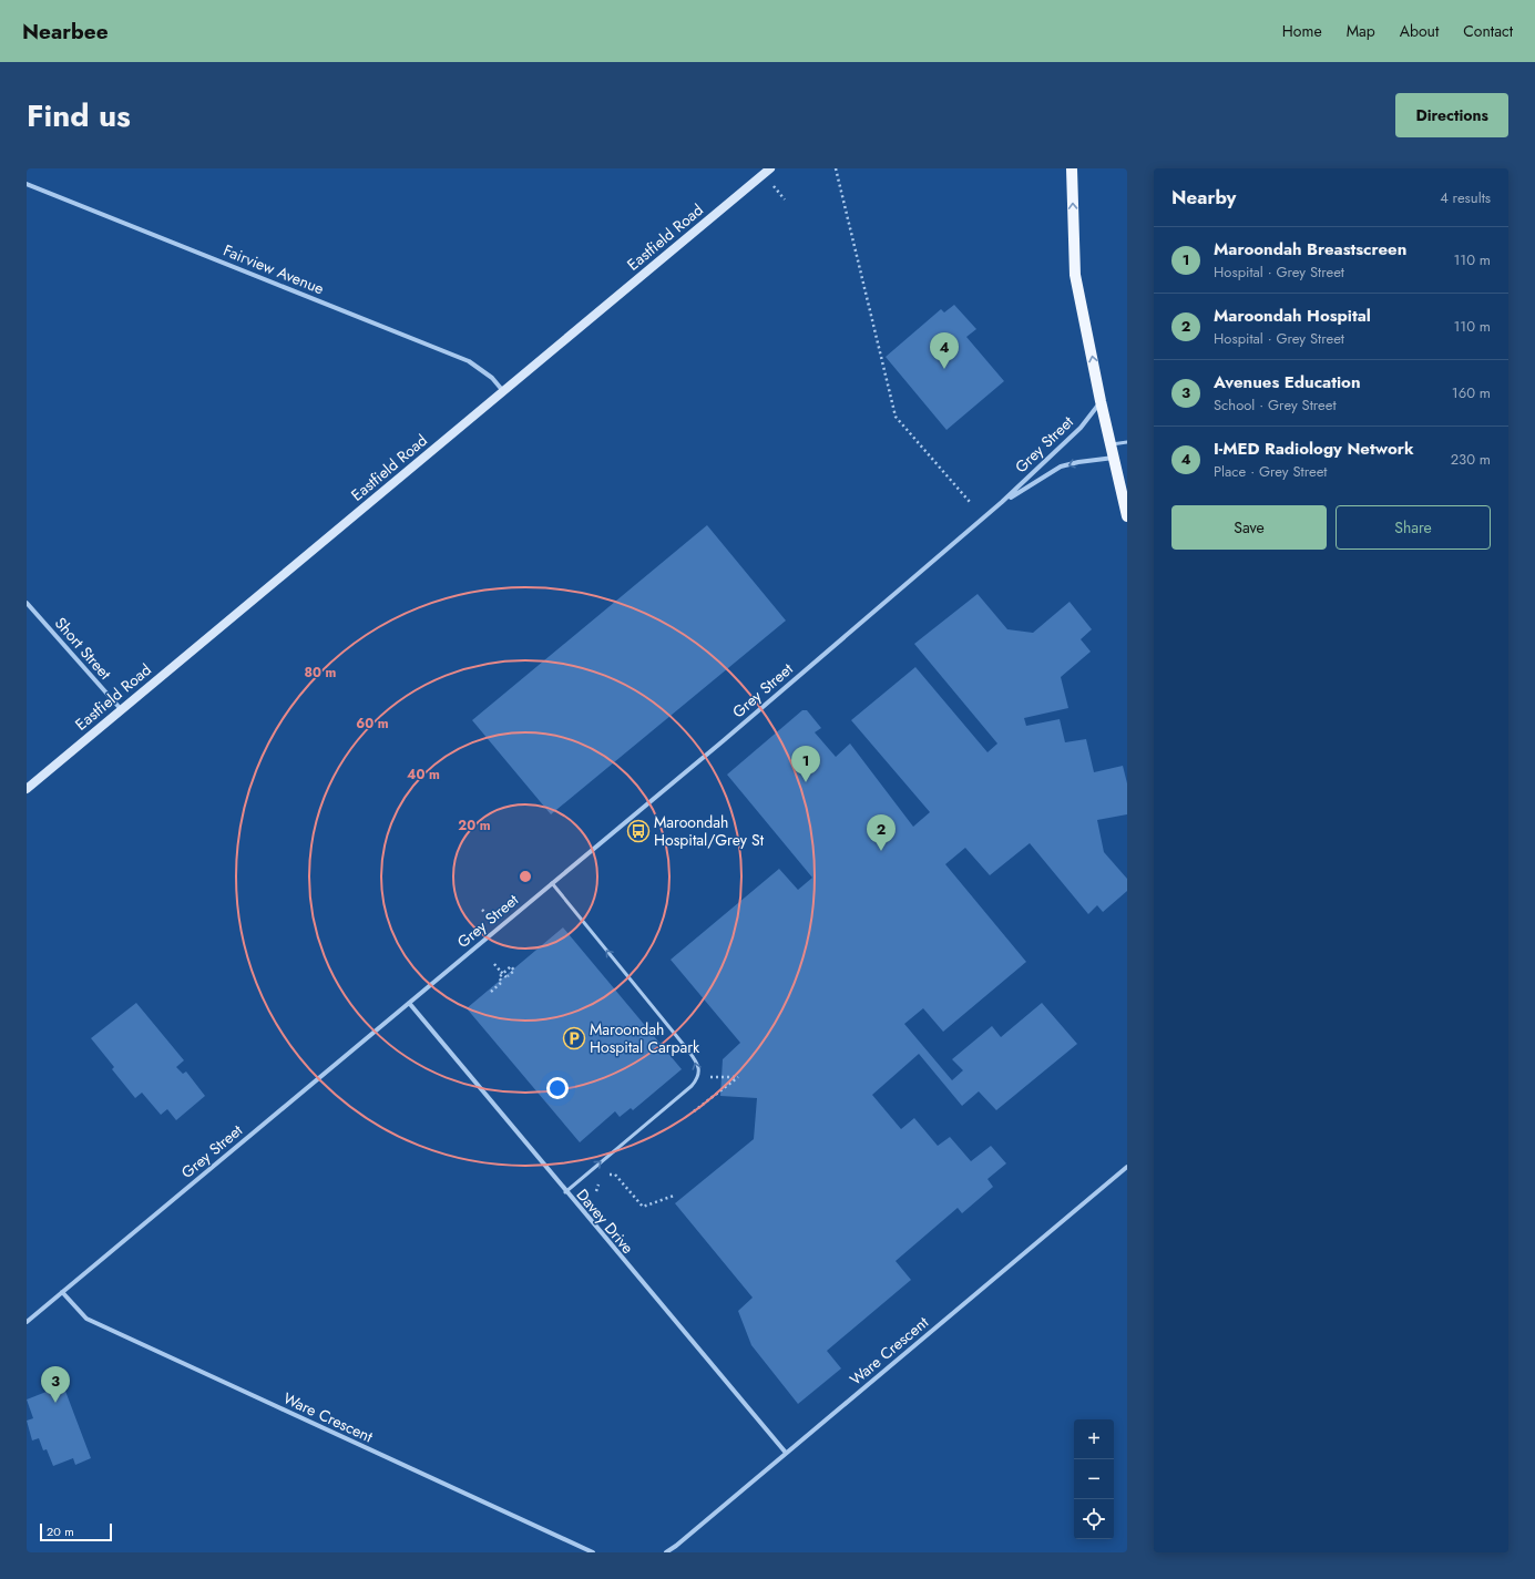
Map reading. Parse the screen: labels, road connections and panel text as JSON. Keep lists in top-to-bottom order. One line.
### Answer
{"streets":{"main road":["Eastfield Road"],"street":["Fairview Avenue","Grey Street","Short Street","Davey Drive","Ware Crescent"]},"crossings":[["Eastfield Road","Fairview Avenue"],["Eastfield Road","Short Street"],["Grey Street","Davey Drive"],["Grey Street","Ware Crescent"],["Davey Drive","Ware Crescent"]],"places":{"bus stop":["Maroondah Hospital/Grey St"],"parking":["Maroondah Hospital Carpark"]},"scale_bar":"20 m","page":{"header":"Nearbee","nav":["Home","Map","About","Contact"],"title":"Find us","buttons":["Directions",["Save","Share"]],"heading":["Nearby","4 results"],"list":[{"mark":"1","name":"Maroondah Breastscreen","note":"Hospital · Grey Street","value":"110 m"},{"mark":"2","name":"Maroondah Hospital","note":"Hospital · Grey Street","value":"110 m"},{"mark":"3","name":"Avenues Education","note":"School · Grey Street","value":"160 m"},{"mark":"4","name":"I-MED Radiology Network","note":"Place · Grey Street","value":"230 m"}],"pins":["4","1","2","3"],"map_buttons":["+","−"],"scale":"20 m"},"rings":["80 m","60 m","40 m","20 m"]}
